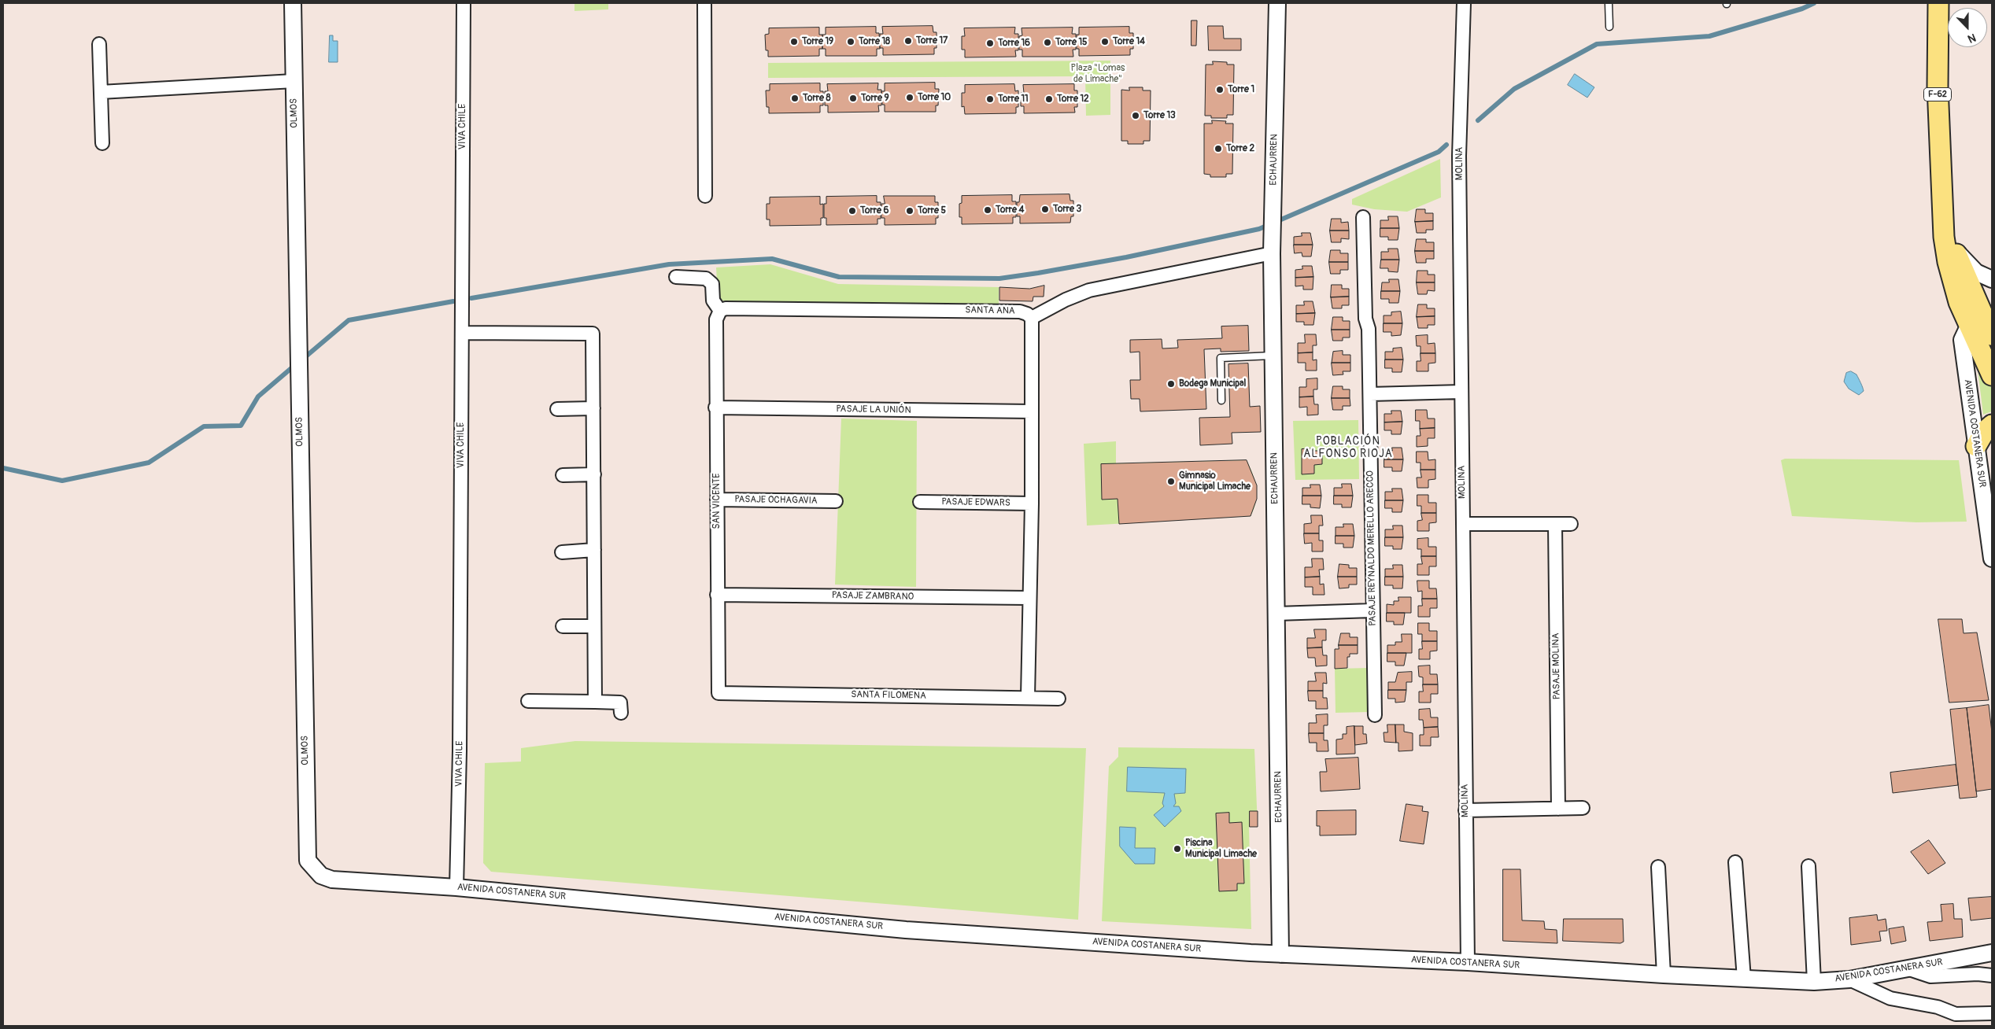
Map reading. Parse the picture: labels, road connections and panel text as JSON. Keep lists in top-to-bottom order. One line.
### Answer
{"streets":{"main road":["F-62"],"street":["OLMOS","VIVA CHILE","ECHAURREN","MOLINA","SANTA ANA","PASAJE LA UNIÓN","AVENIDA COSTANERA SUR","PASAJE OCHAGAVIA","SAN VICENTE","PASAJE EDWARS","PASAJE REYNALDO MERELLO ARECCO","PASAJE ZAMBRANO","PASAJE MOLINA","SANTA FILOMENA"]},"crossings":[["F-62","AVENIDA COSTANERA SUR"],["OLMOS","AVENIDA COSTANERA SUR"],["VIVA CHILE","AVENIDA COSTANERA SUR"],["ECHAURREN","AVENIDA COSTANERA SUR"],["MOLINA","AVENIDA COSTANERA SUR"],["SANTA ANA","SAN VICENTE"],["PASAJE LA UNIÓN","SAN VICENTE"],["PASAJE OCHAGAVIA","SAN VICENTE"],["SAN VICENTE","PASAJE ZAMBRANO"],["SAN VICENTE","SANTA FILOMENA"]],"districts":["POBLACIÓN ALFONSO RIOJA"],"parks":["Plaza \"Lomas de Limache\""],"places":["Torre 17","Torre 19","Torre 18","Torre 14","Torre 15","Torre 16","Torre 1","Torre 10","Torre 8","Torre 9","Torre 11","Torre 12","Torre 13","Torre 2","Torre 3","Torre 4","Torre 6","Torre 5","Bodega Municipal","Gimnasio Municipal Limache","Piscina Municipal Limache"],"north":"bottom"}
